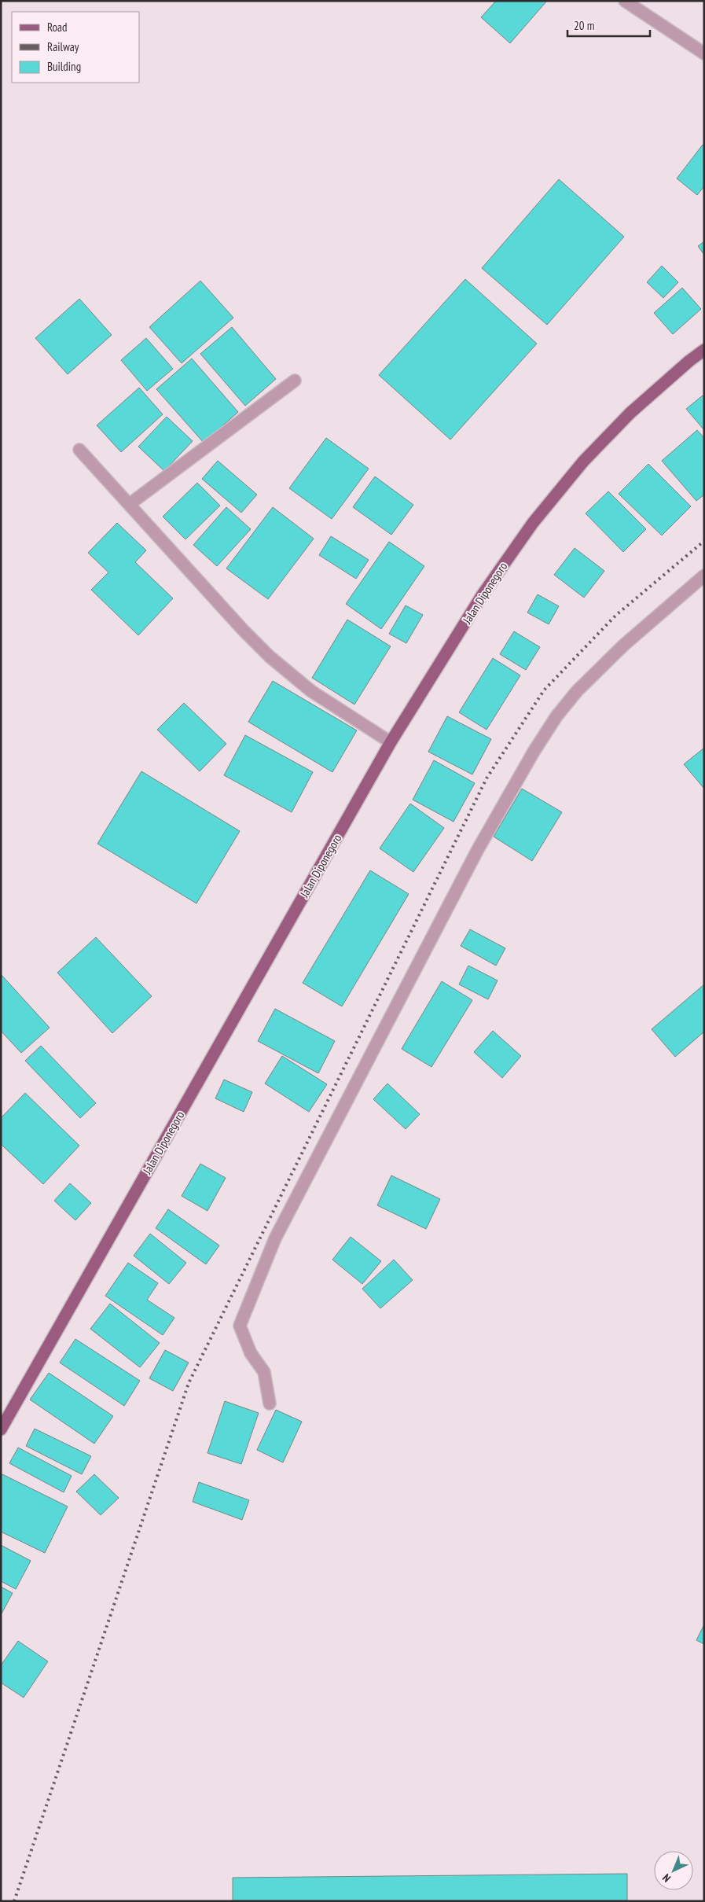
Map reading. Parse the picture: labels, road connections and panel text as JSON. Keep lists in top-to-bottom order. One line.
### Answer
{"streets":{"main road":["Jalan Diponegoro"]},"legend":["Road","Railway","Building"],"scale_bar":"20 m","north":"bottom left"}
